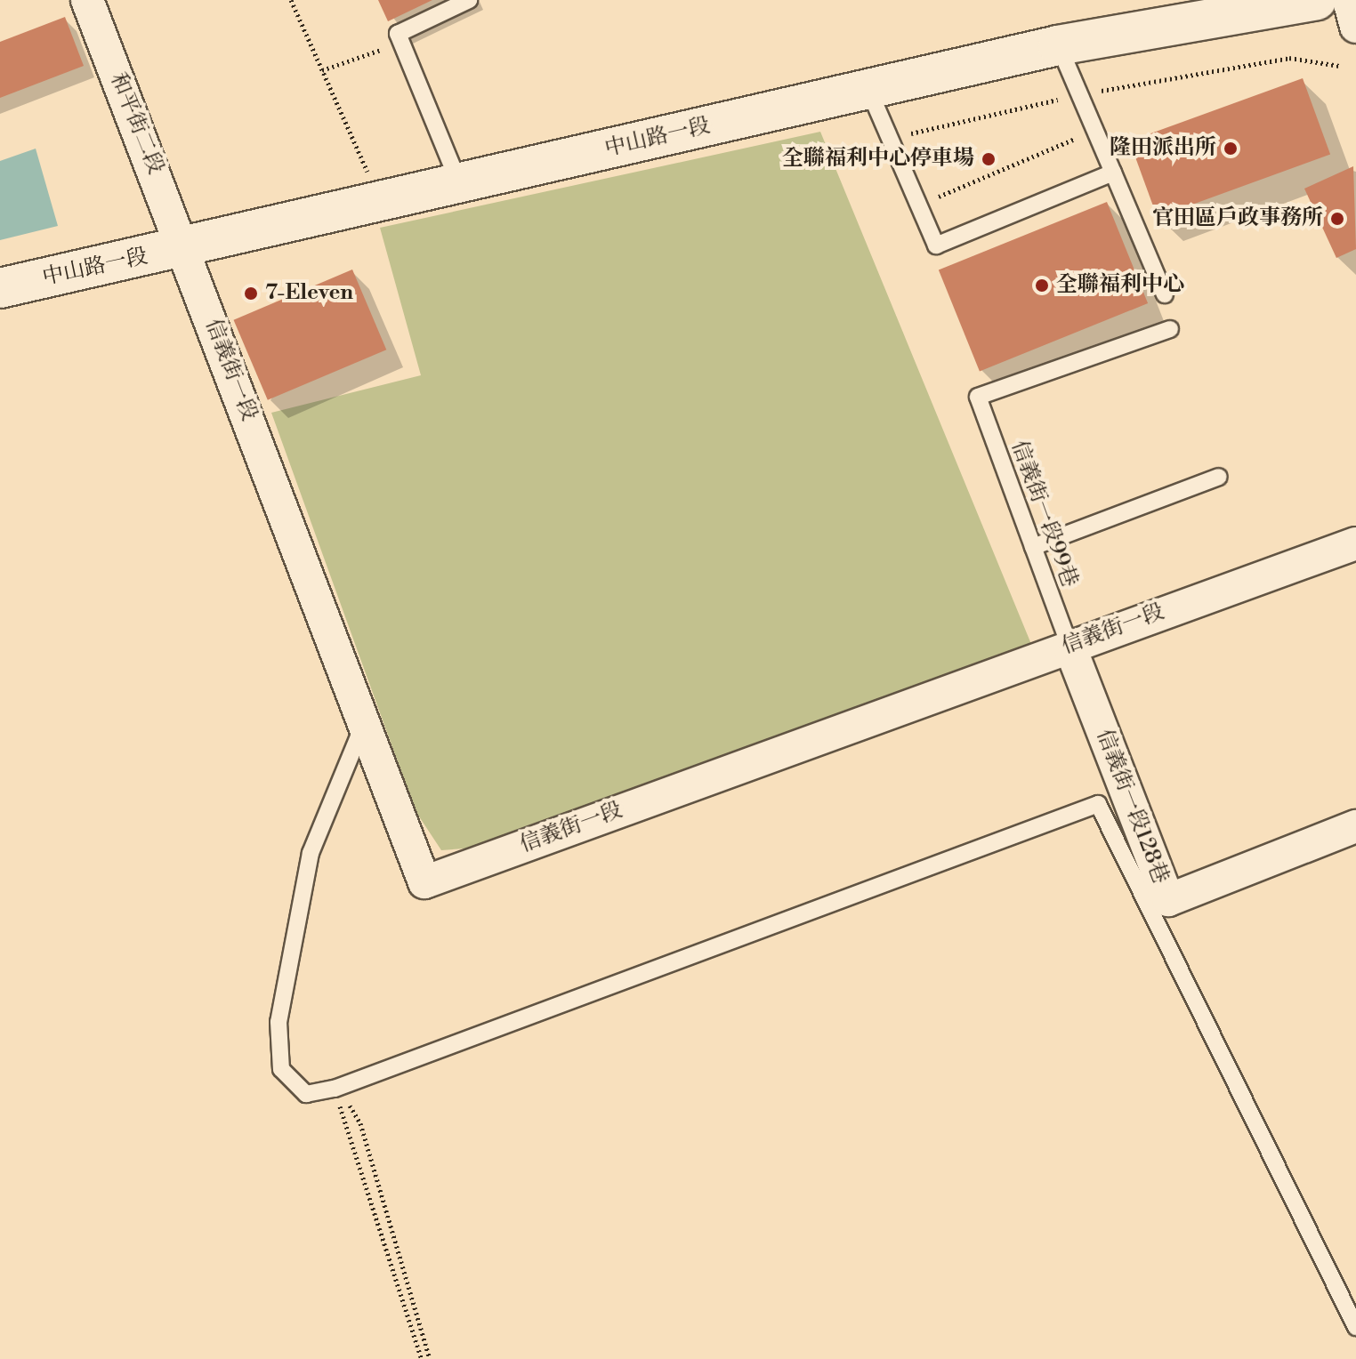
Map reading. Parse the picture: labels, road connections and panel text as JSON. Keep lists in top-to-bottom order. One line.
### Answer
{"streets":{"main road":["中山路一段"],"street":["和平街二段","信義街一段","信義街一段128巷"],"lane":["信義街一段99巷"]},"crossings":[["和平街二段","中山路一段"],["和平街二段","信義街一段"],["中山路一段","信義街一段"],["信義街一段","信義街一段99巷"],["信義街一段","信義街一段128巷"],["信義街一段99巷","信義街一段128巷"]],"places":["隆田派出所","全聯福利中心停車場","官田區戶政事務所","全聯福利中心","7-Eleven"]}
